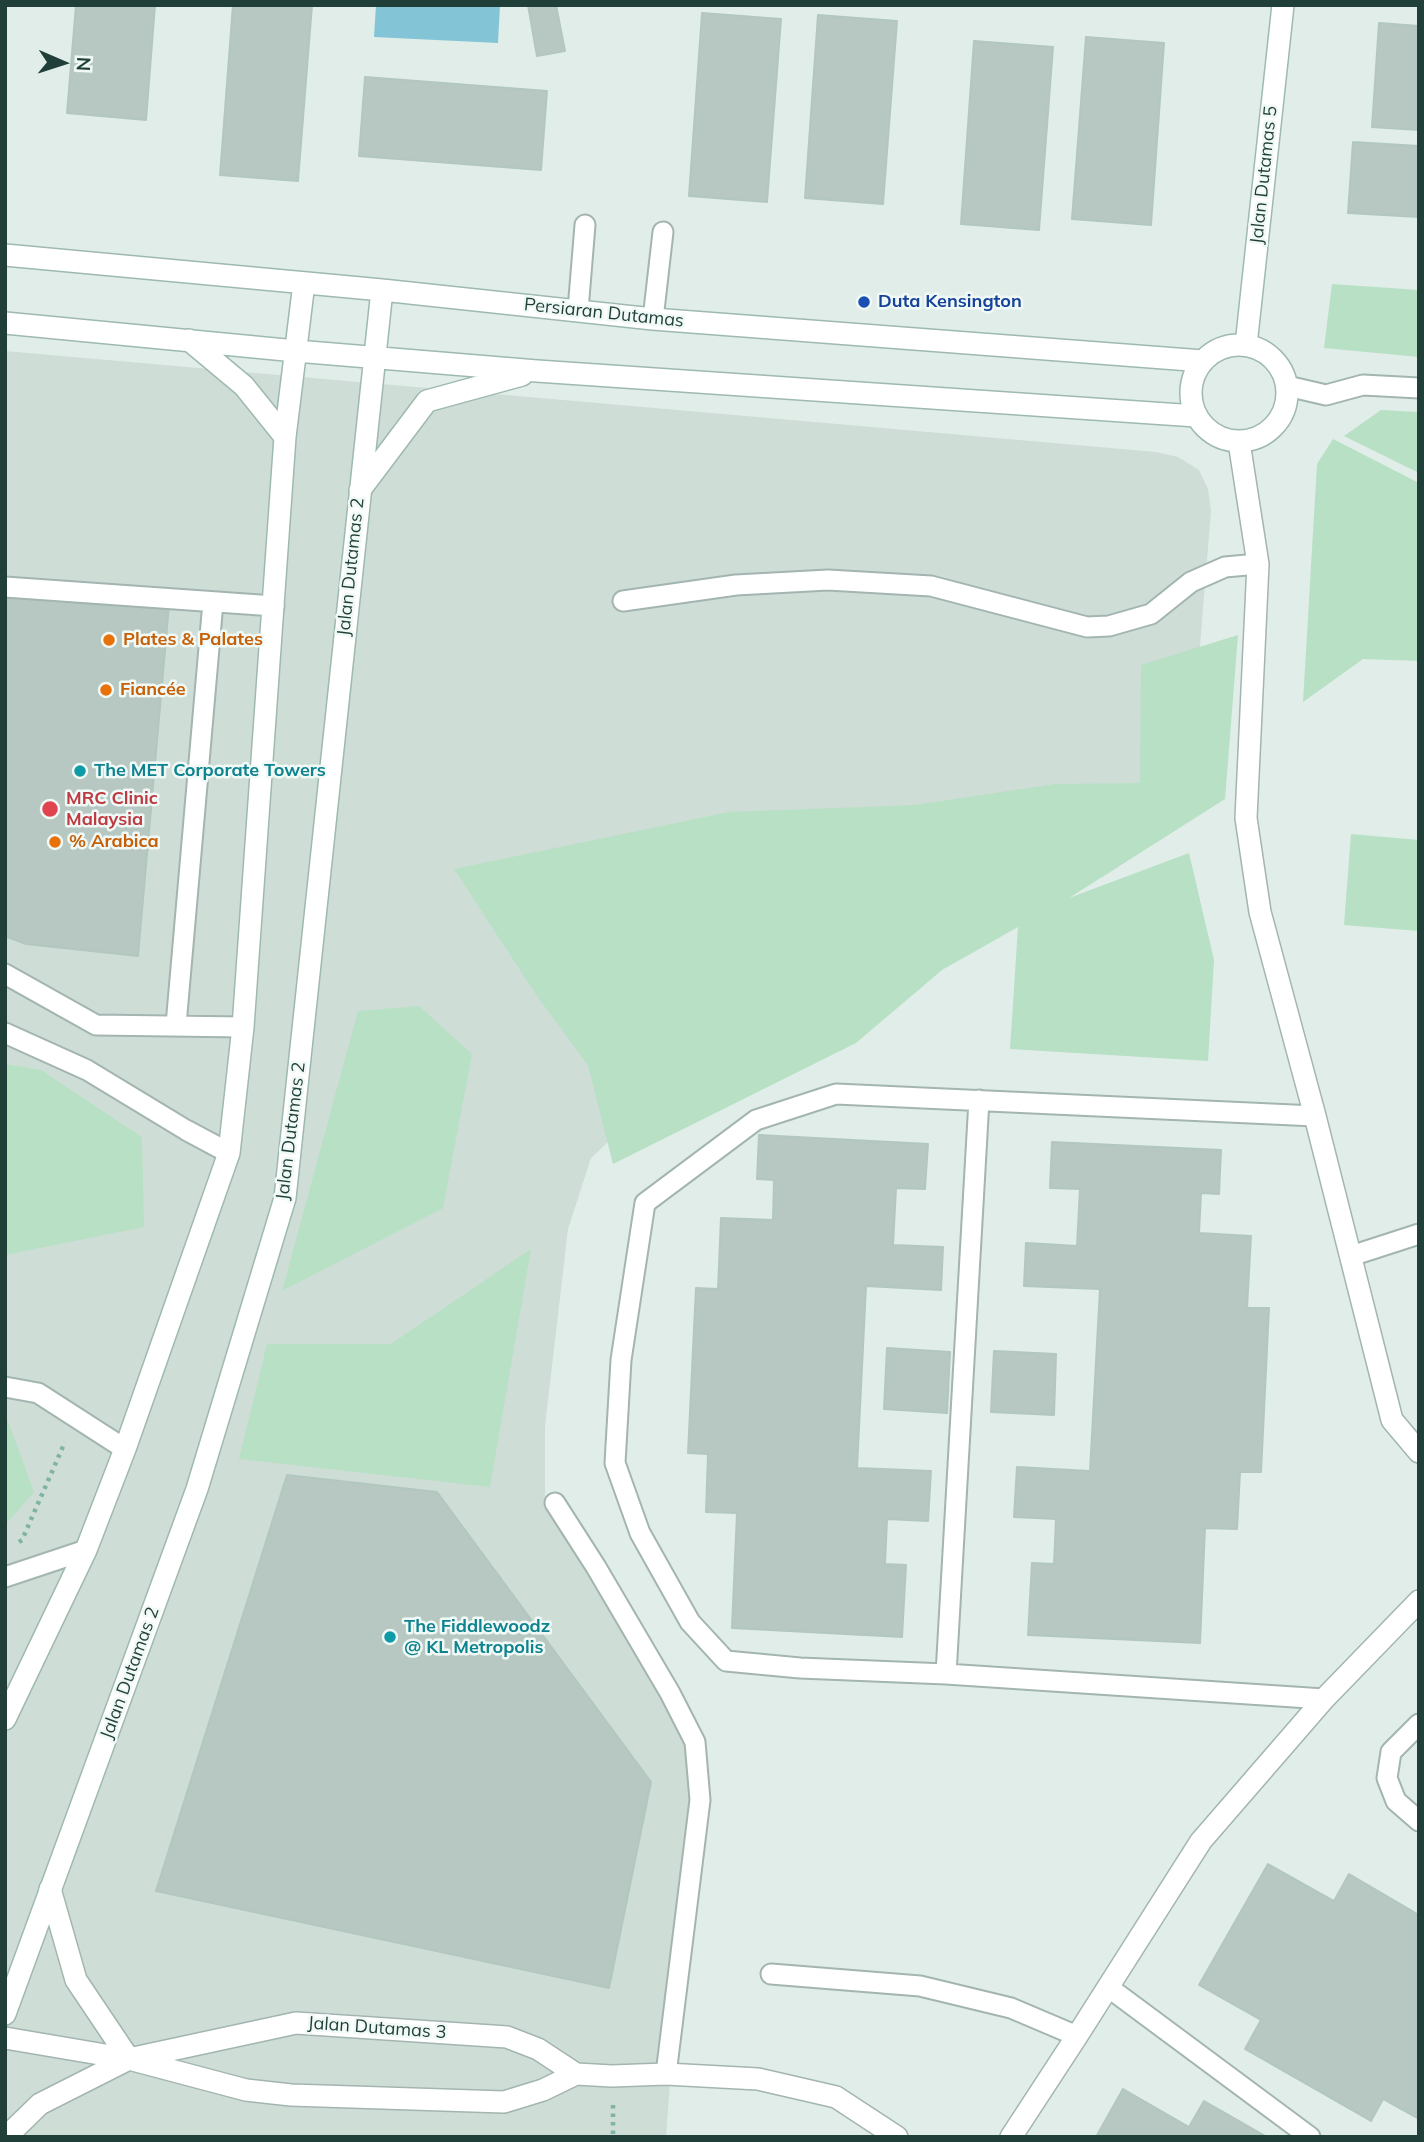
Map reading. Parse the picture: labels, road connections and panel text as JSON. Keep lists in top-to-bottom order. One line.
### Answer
{"streets":{"street":["Jalan Dutamas 5","Persiaran Dutamas","Jalan Dutamas 2","Jalan Dutamas 3"]},"crossings":[["Jalan Dutamas 5","Persiaran Dutamas"],["Persiaran Dutamas","Jalan Dutamas 2"]],"places":["Duta Kensington","Plates & Palates","Fiancée","The MET Corporate Towers","MRC Clinic Malaysia","% Arabica","The Fiddlewoodz @ KL Metropolis"],"north":"right"}
